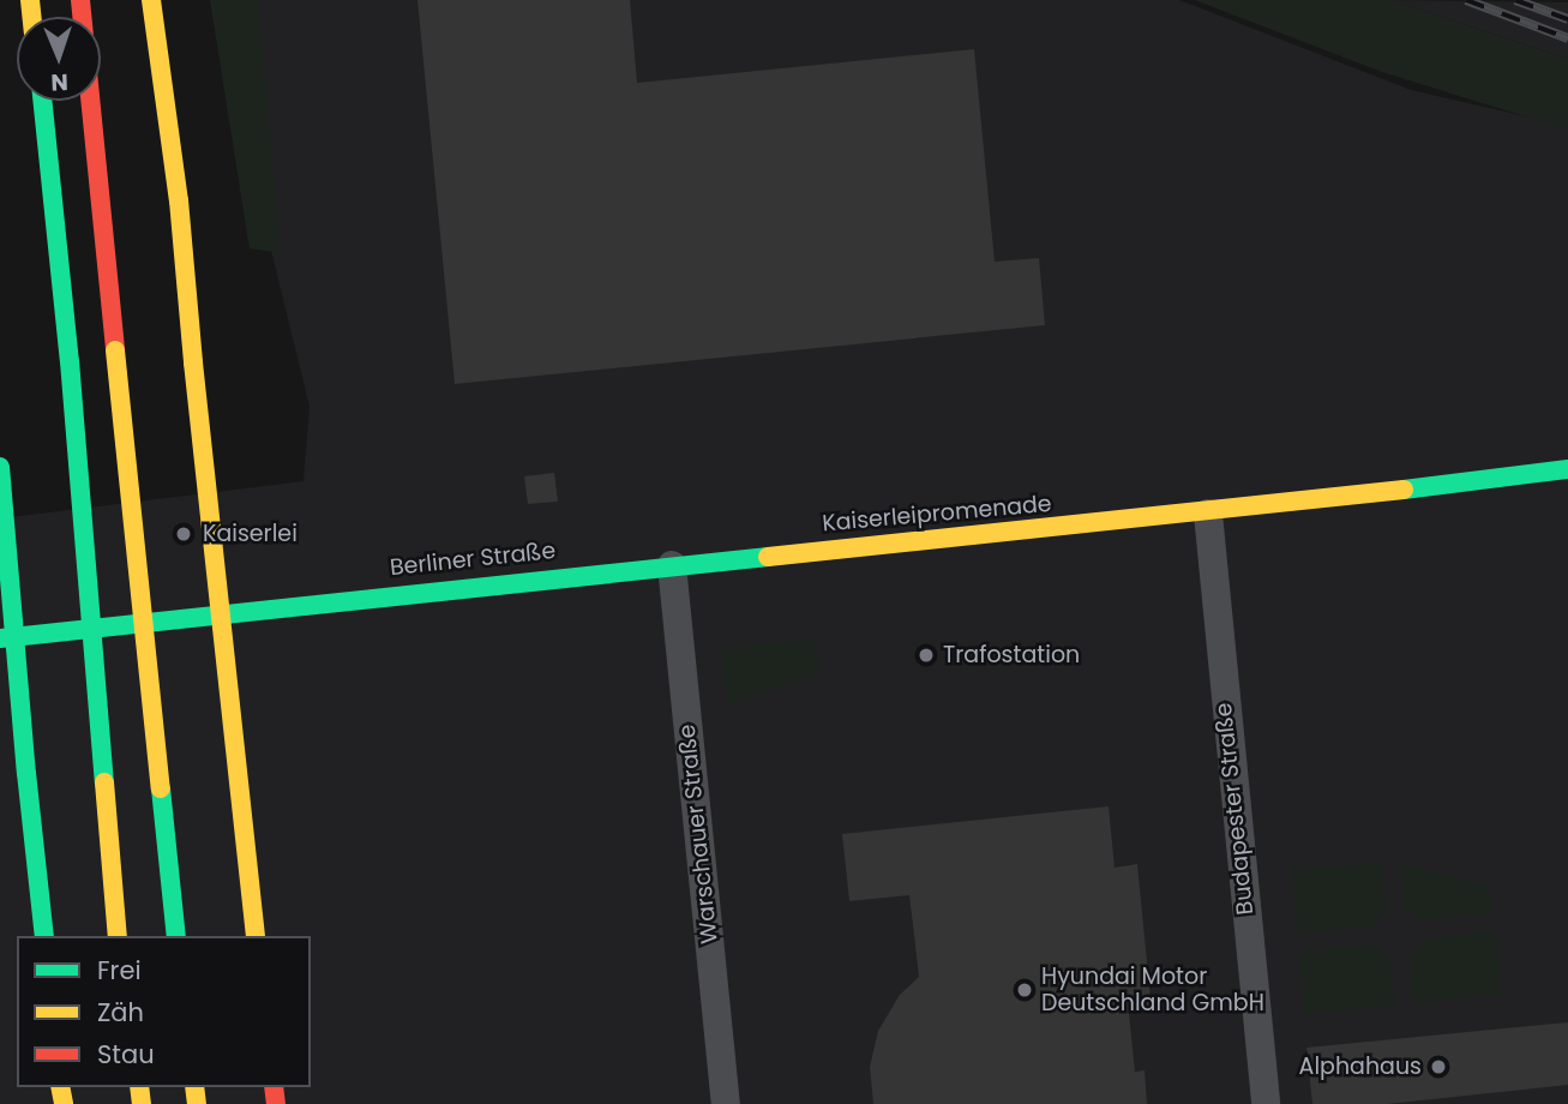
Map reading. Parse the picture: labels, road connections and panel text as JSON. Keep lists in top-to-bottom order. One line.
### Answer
{"streets":{"main road":["Kaiserleipromenade","Berliner Straße"],"street":["Budapester Straße","Warschauer Straße"]},"crossings":[["Kaiserleipromenade","Berliner Straße"],["Kaiserleipromenade","Budapester Straße"],["Kaiserleipromenade","Warschauer Straße"],["Berliner Straße","Warschauer Straße"]],"places":["Kaiserlei","Trafostation","Hyundai Motor Deutschland GmbH","Alphahaus"],"legend":["Frei","Zäh","Stau"],"north":"bottom"}
